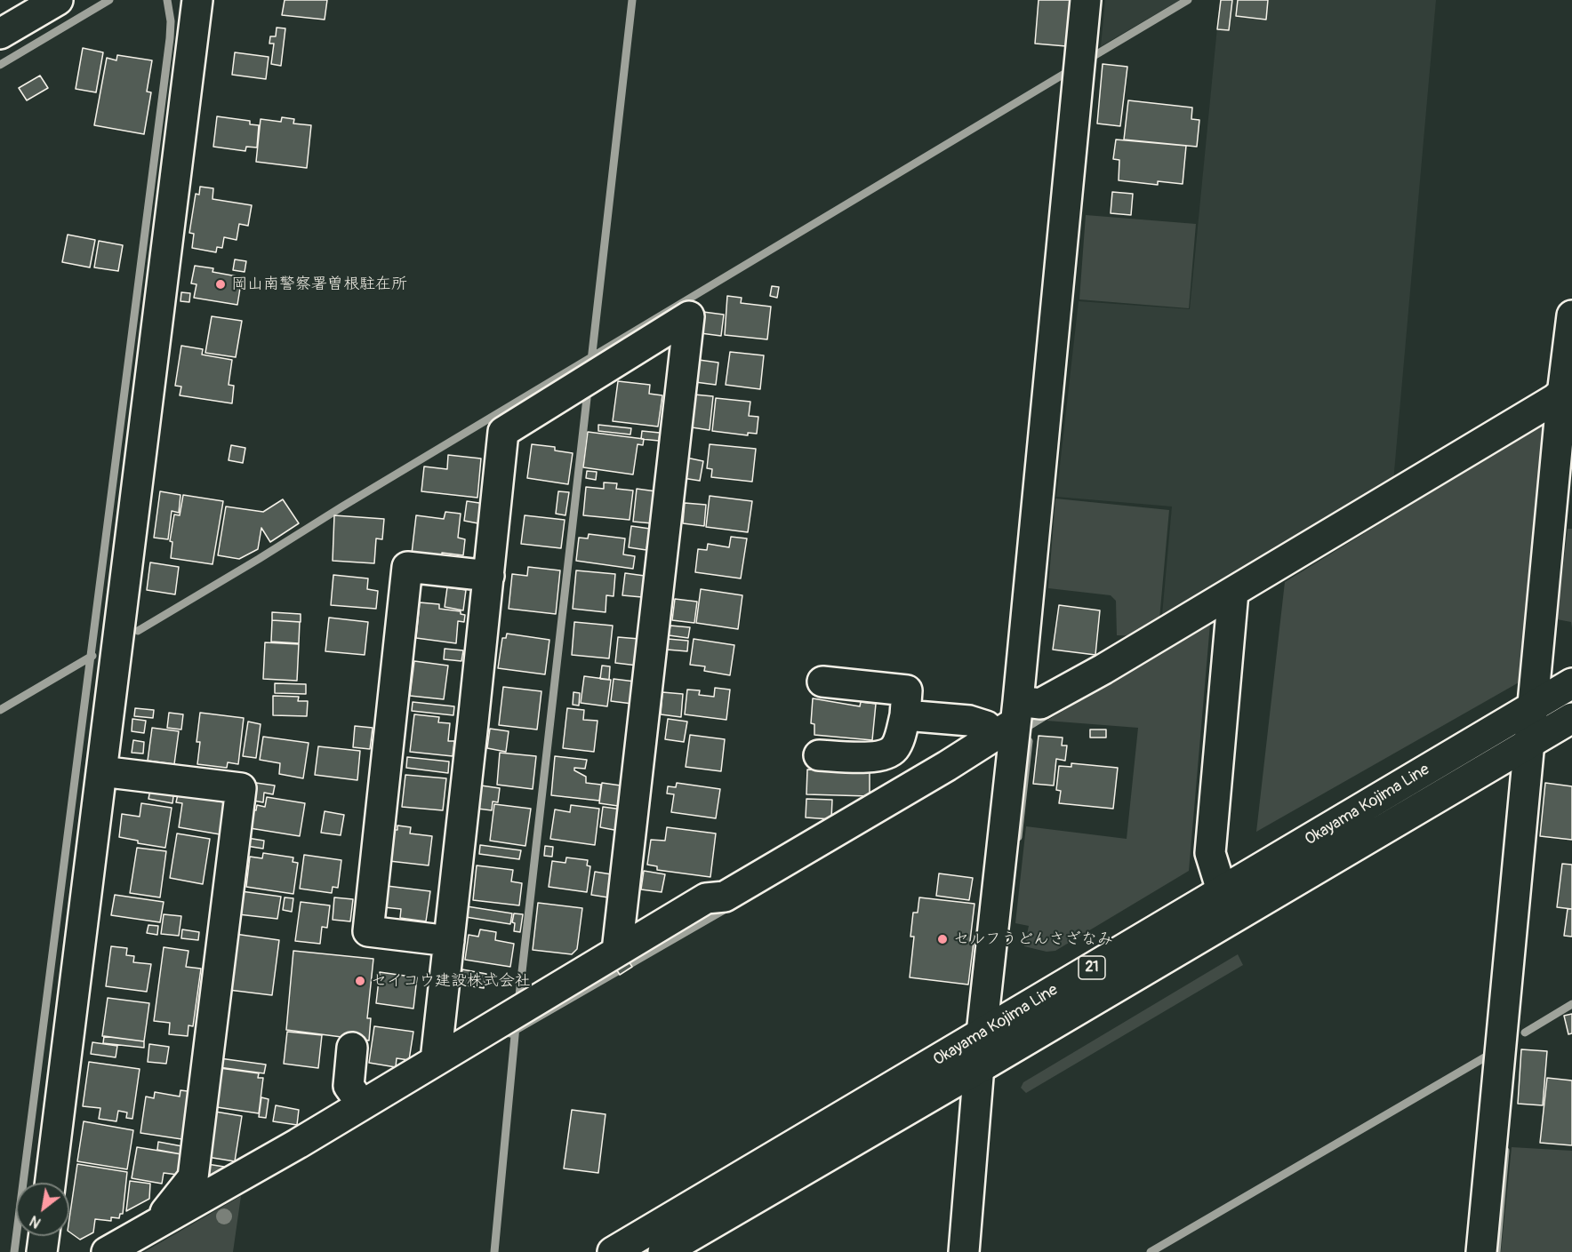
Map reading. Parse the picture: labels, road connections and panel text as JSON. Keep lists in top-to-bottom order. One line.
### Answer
{"streets":{"street":["Okayama Kojima Line","21"]},"places":["岡山南警察署曽根駐在所","セルフうどんさざなみ","セイコウ建設株式会社"],"north":"bottom left"}
